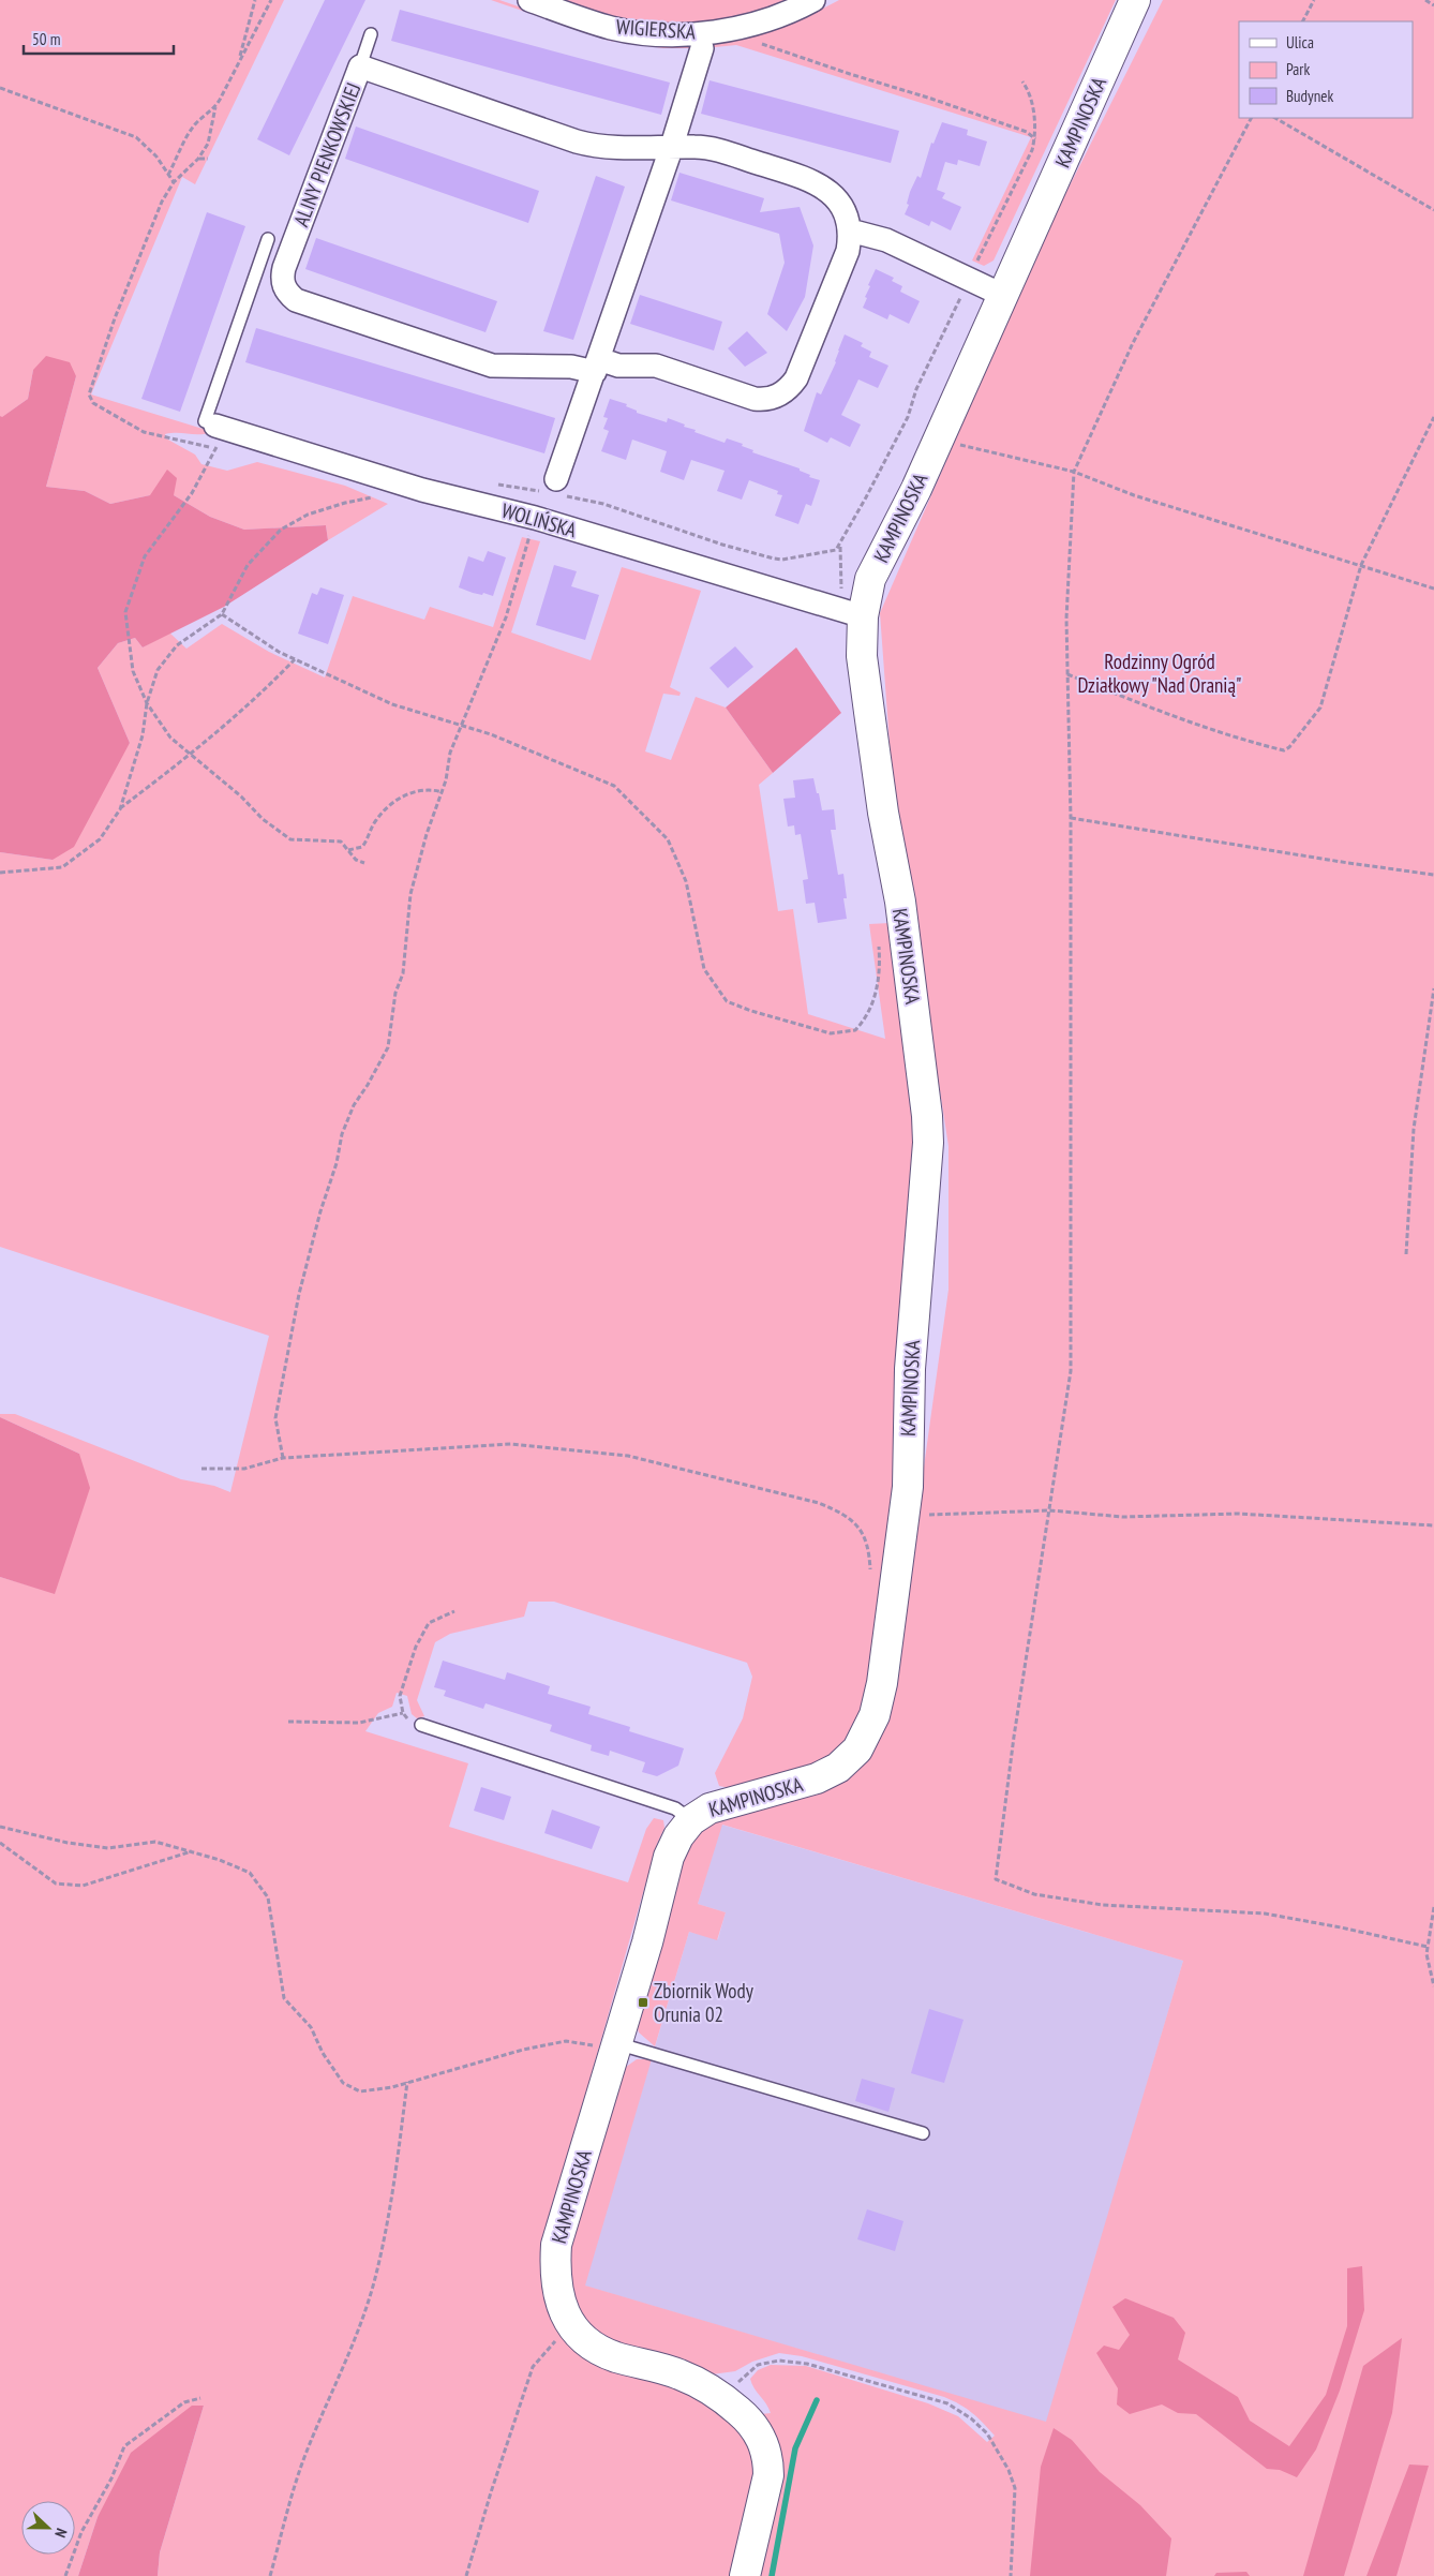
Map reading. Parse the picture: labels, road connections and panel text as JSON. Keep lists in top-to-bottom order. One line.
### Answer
{"streets":{"street":["WIGIERSKA","KAMPINOSKA","ALINY PIENKOWSKIEJ","WOLIŃSKA"]},"crossings":[["KAMPINOSKA","WOLIŃSKA"],["ALINY PIENKOWSKIEJ","WOLIŃSKA"]],"parks":["Rodzinny Ogród Działkowy \"Nad Oranią\""],"places":{"transit":["Zbiornik Wody Orunia 02"]},"legend":["Ulica","Park","Budynek"],"scale_bar":"50 m","north":"right"}
